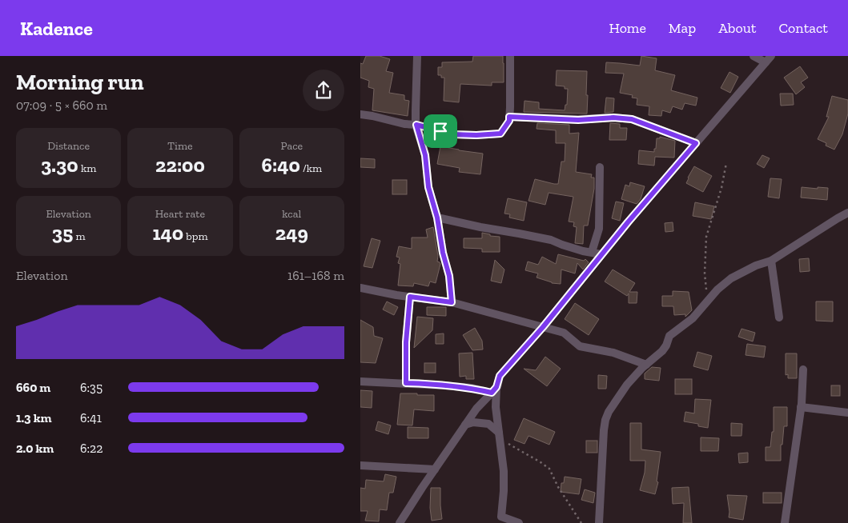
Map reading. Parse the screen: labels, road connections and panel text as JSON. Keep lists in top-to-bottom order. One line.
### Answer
{"page":{"header":"Kadence","nav":["Home","Map","About","Contact"],"heading":["Morning run","07:09 · 5 × 660 m"],"stats":[["Distance","3.30 km"],["Time","22:00"],["Pace","6:40 /km"],["Elevation","35 m"],["Heart rate","140 bpm"],["kcal","249"]],"chart":["Elevation","161–168 m"],"list":[{"name":"660 m","note":"6:35"},{"name":"1.3 km","note":"6:41"},{"name":"2.0 km","note":"6:22"}]}}
